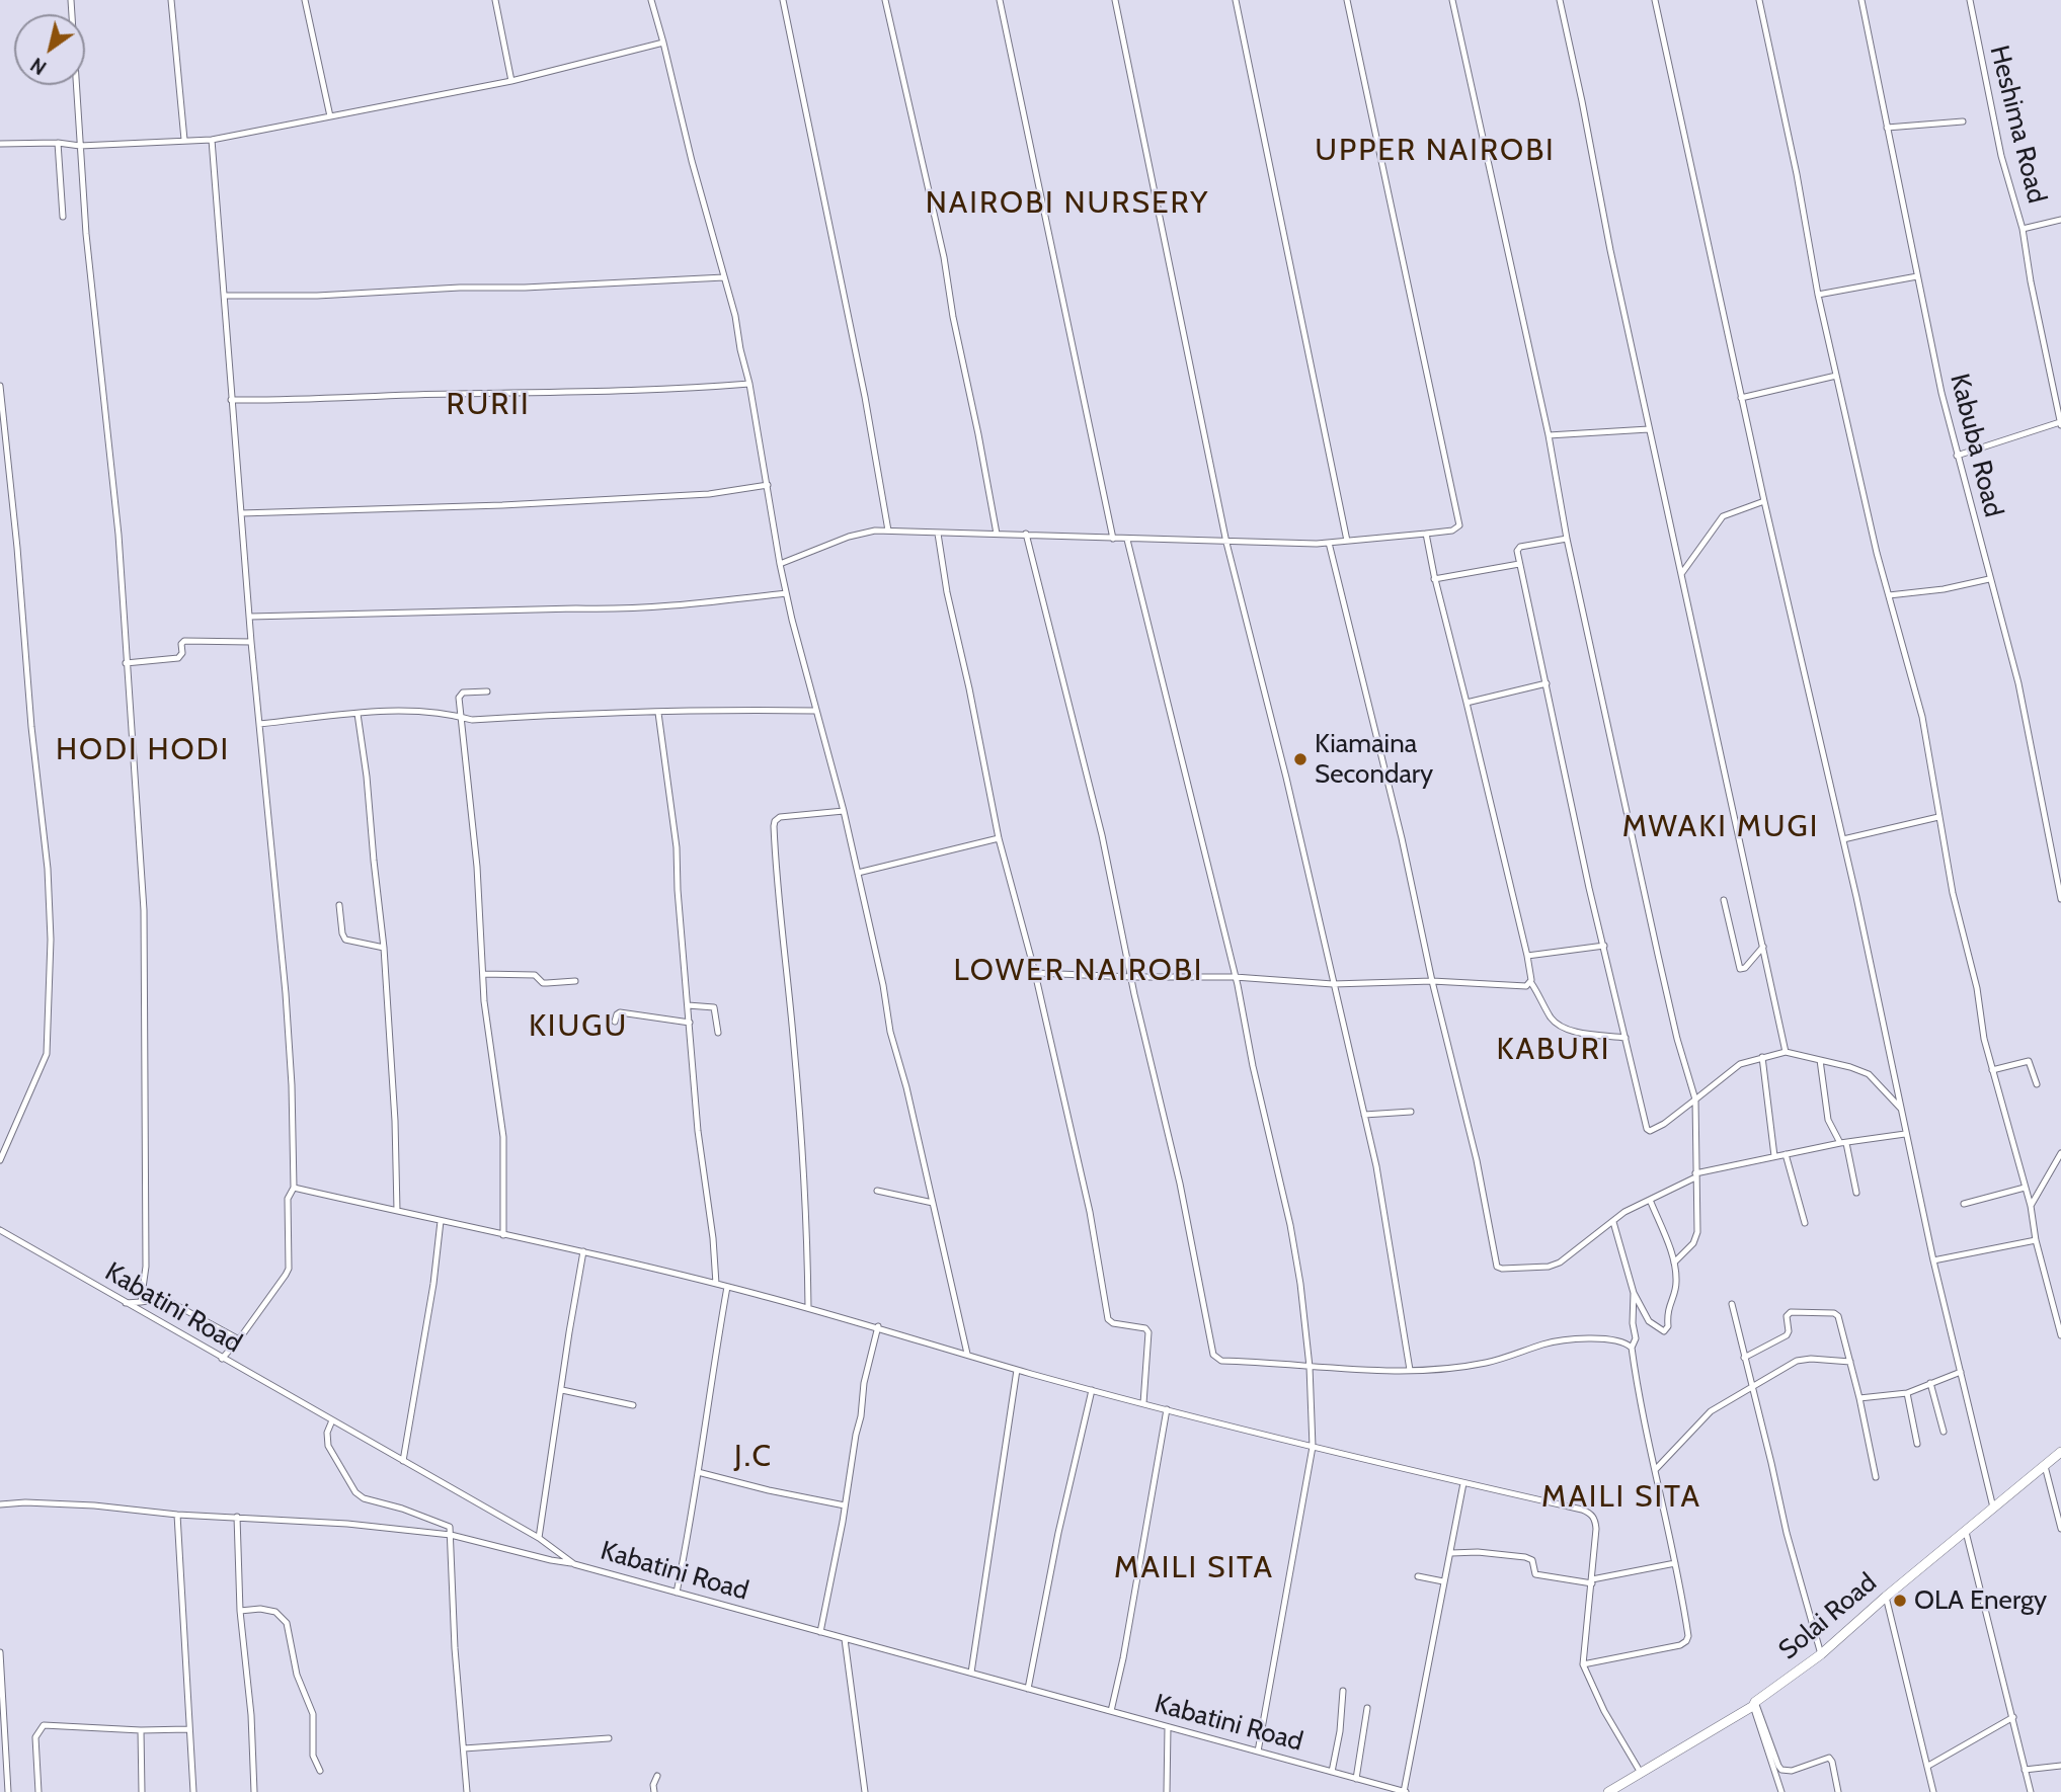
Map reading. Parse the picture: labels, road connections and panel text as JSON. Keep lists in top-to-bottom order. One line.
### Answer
{"streets":{"highway":["Solai Road"],"street":["Heshima Road","Kabuba Road","Kabatini Road"]},"districts":["UPPER NAIROBI","NAIROBI NURSERY","RURII","HODI HODI","MWAKI MUGI","LOWER NAIROBI","KIUGU","KABURI","J.C","MAILI SITA","MAILI SITA"],"places":["Kiamaina Secondary","OLA Energy"],"north":"bottom left"}
